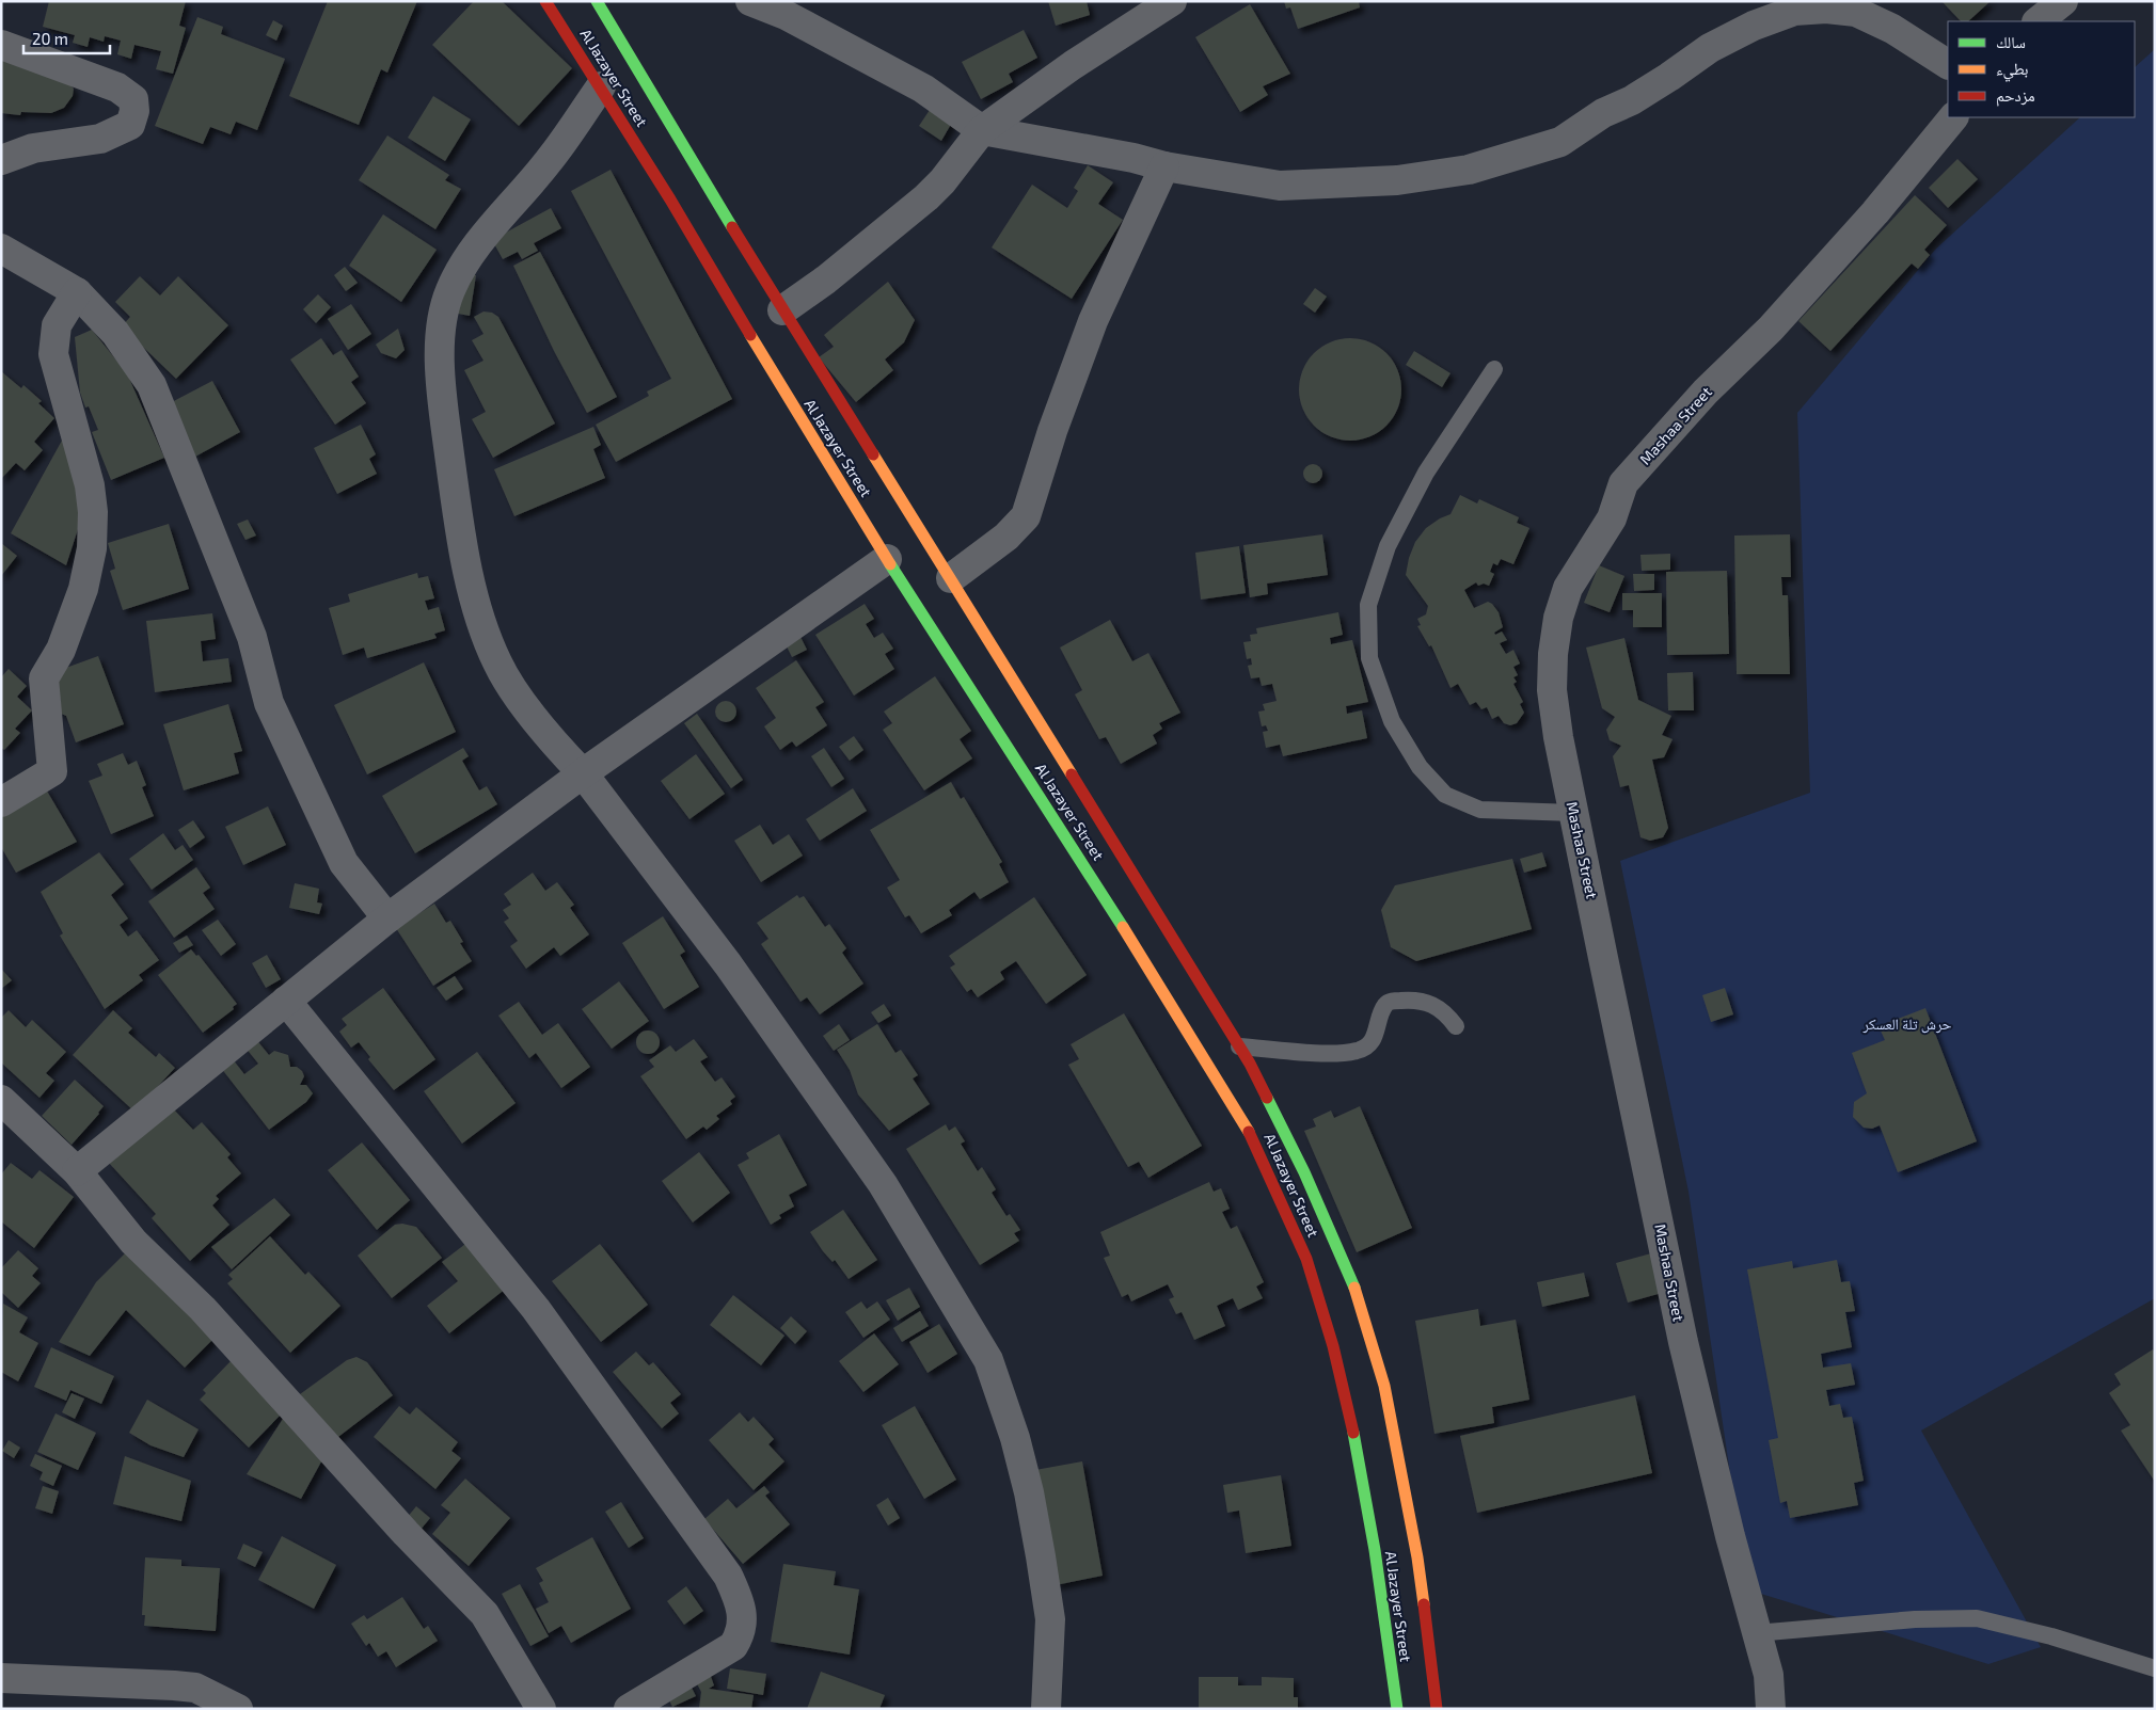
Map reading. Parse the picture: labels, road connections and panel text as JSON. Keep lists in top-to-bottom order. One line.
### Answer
{"streets":{"main road":["Al Jazayer Street"],"street":["Mashaa Street"]},"parks":["حرش تلة العسكر"],"legend":["سالك","بطيء","مزدحم"],"scale_bar":"20 m"}
